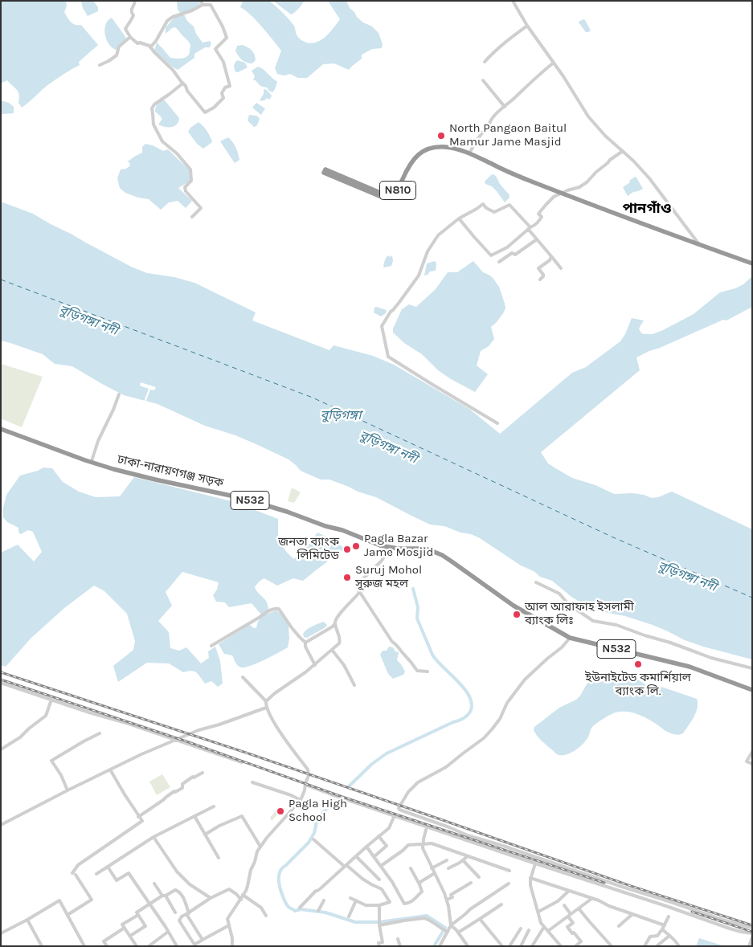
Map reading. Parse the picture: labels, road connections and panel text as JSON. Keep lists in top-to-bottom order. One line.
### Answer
{"streets":{"highway":["N810","ঢাকা-নারায়ণগঞ্জ সড়ক","N532"]},"crossings":[["ঢাকা-নারায়ণগঞ্জ সড়ক","N532"]],"districts":["পানগাঁও"],"water":["বুড়িগঙ্গা নদী","বুড়িগঙ্গা"],"places":["North Pangaon Baitul Mamur Jame Masjid","Pagla Bazar Jame Mosjid","জনতা ব্যাংক লিমিটেড","Suruj Mohol সূরুজ মহল","আল আরাফাহ ইসলামী ব্যাংক লিঃ","ইউনাইটেড কমার্শিয়াল ব্যাংক লি.","Pagla High School"]}
